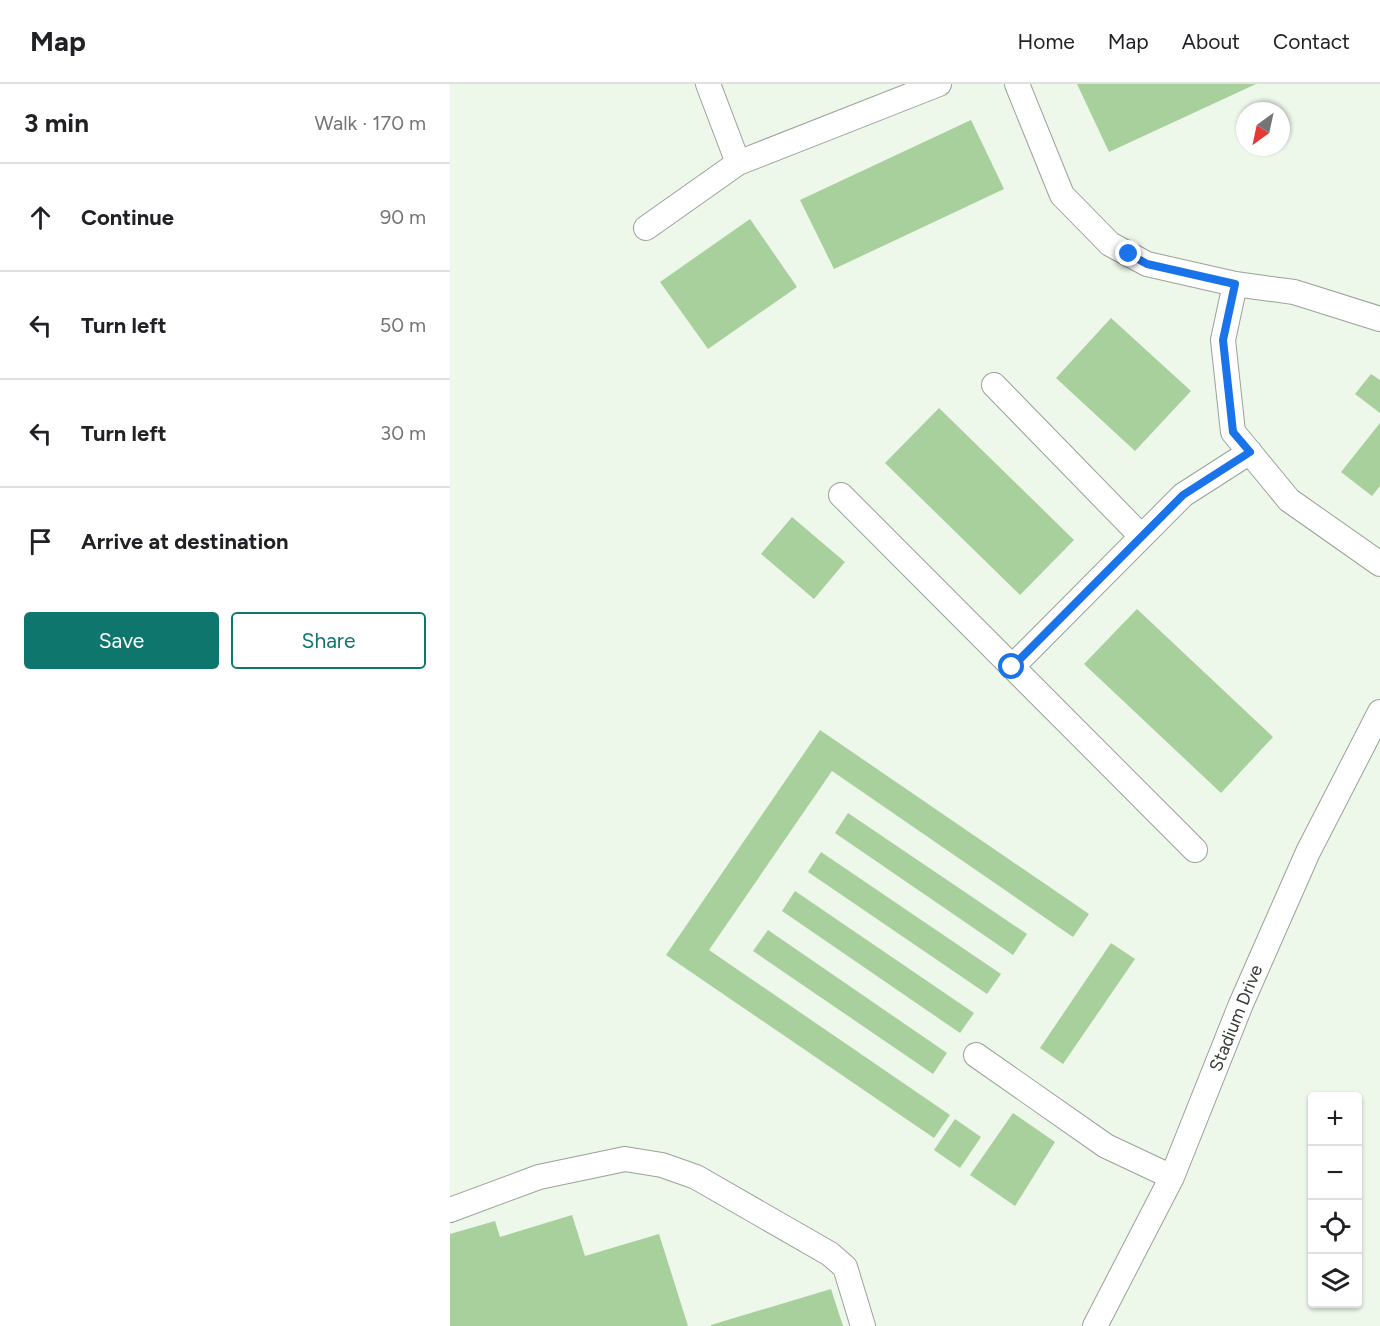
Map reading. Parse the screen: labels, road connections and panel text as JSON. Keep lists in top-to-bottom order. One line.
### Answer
{"streets":{"street":["Stadium Drive"]},"north":"bottom left","page":{"header":"Map","nav":["Home","Map","About","Contact"],"heading":["3 min","Walk · 170 m"],"list":[["Continue","90 m"],["Turn left","50 m"],["Turn left","30 m"],"Arrive at destination"],"buttons":["Save","Share"],"map_buttons":["+","−"]}}
